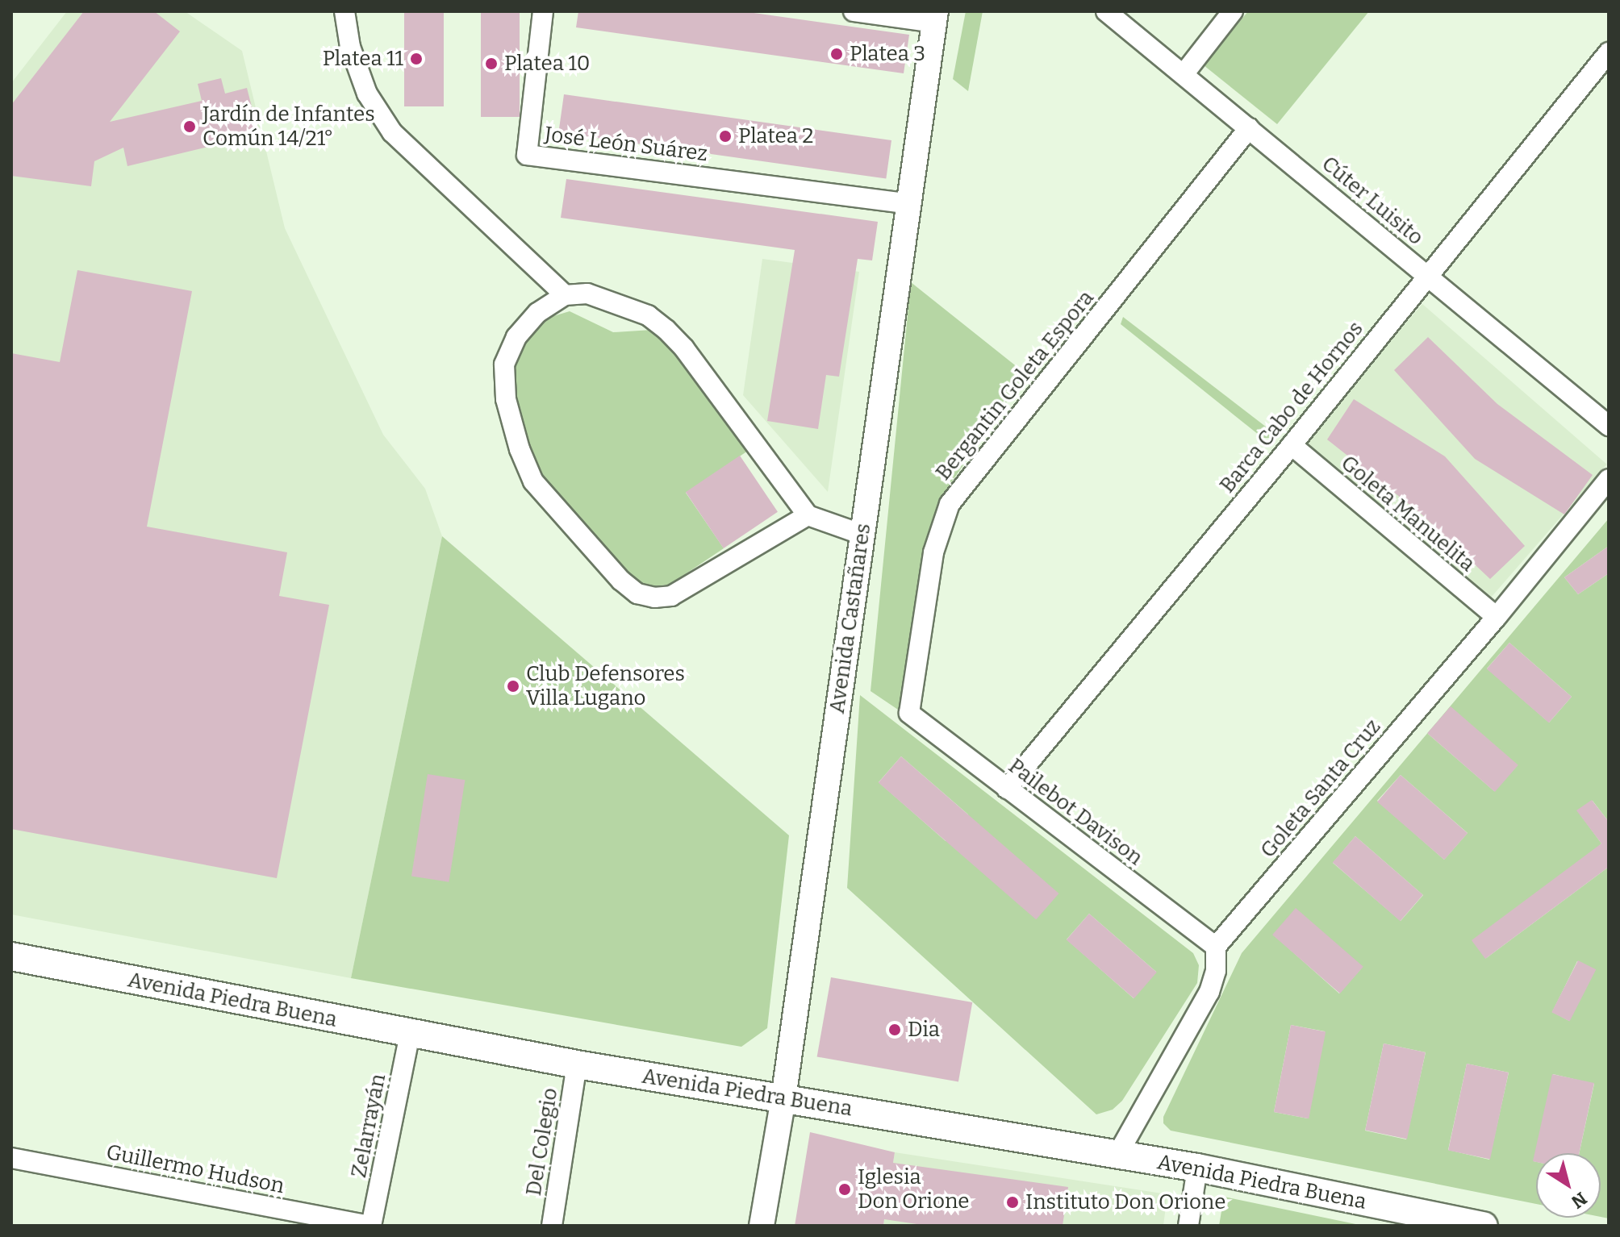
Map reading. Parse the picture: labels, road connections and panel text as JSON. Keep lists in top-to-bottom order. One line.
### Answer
{"streets":{"main road":["Avenida Piedra Buena"],"street":["José León Suárez","Cúter Luisito","Bergantin Goleta Espora","Barca Cabo de Hornos","Goleta Manuelita","Avenida Castañares","Goleta Santa Cruz","Pailebot Davison","Zelarrayán","Del Colegio","Guillermo Hudson"]},"crossings":[["José León Suárez","Avenida Castañares"],["Cúter Luisito","Bergantin Goleta Espora"],["Cúter Luisito","Barca Cabo de Hornos"],["Bergantin Goleta Espora","Pailebot Davison"],["Barca Cabo de Hornos","Goleta Manuelita"],["Barca Cabo de Hornos","Pailebot Davison"],["Goleta Manuelita","Goleta Santa Cruz"],["Avenida Castañares","Avenida Piedra Buena"],["Goleta Santa Cruz","Pailebot Davison"],["Avenida Piedra Buena","Zelarrayán"],["Avenida Piedra Buena","Del Colegio"],["Zelarrayán","Guillermo Hudson"]],"places":["Platea 3","Platea 11","Platea 10","Jardín de Infantes Común 14/21°","Platea 2","Club Defensores Villa Lugano","Dia","Iglesia Don Orione","Instituto Don Orione"],"north":"bottom right"}
